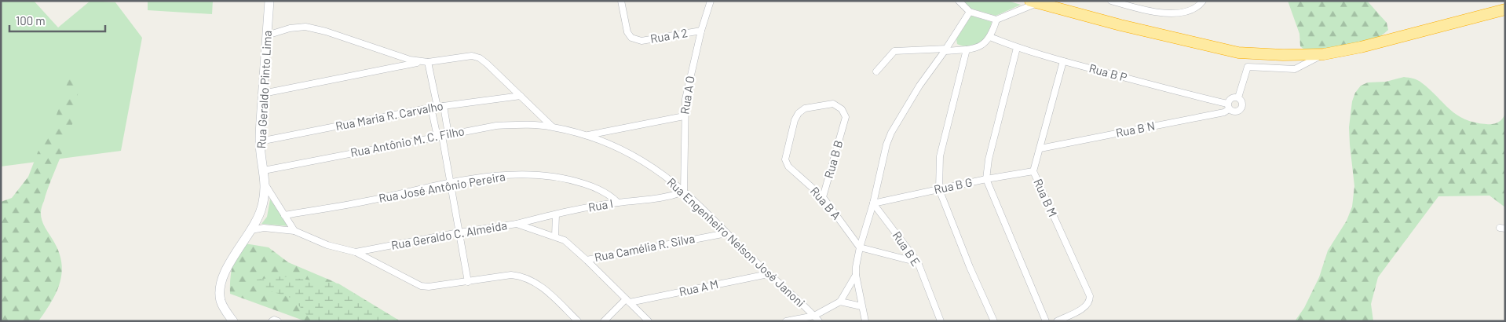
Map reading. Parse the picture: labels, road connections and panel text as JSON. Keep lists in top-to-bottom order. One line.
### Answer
{"streets":{"main road":["Rua Geraldo Pinto Lima"],"street":["Rua A 2","Rua B P","Rua A O","Rua Maria R. Carvalho","Rua B N","Rua Antônio M. C. Filho","Rua B B","Rua B G","Rua José Antônio Pereira","Rua B M","Rua B A","Rua I","Rua Geraldo C. Almeida","Rua Engenheiro Nelson José Janoni","Rua Camélia R. Silva","Rua B E","Rua A M"]},"crossings":[["Rua A 2","Rua A O"],["Rua B P","Rua B N"],["Rua B P","Rua B M"],["Rua Geraldo Pinto Lima","Rua Maria R. Carvalho"],["Rua Geraldo Pinto Lima","Rua Antônio M. C. Filho"],["Rua A O","Rua I"],["Rua A O","Rua Engenheiro Nelson José Janoni"],["Rua B N","Rua B M"],["Rua Antônio M. C. Filho","Rua Engenheiro Nelson José Janoni"],["Rua B B","Rua B A"],["Rua B G","Rua B M"],["Rua B G","Rua B E"],["Rua José Antônio Pereira","Rua I"],["Rua I","Rua Geraldo C. Almeida"],["Rua I","Rua Engenheiro Nelson José Janoni"],["Rua Geraldo C. Almeida","Rua Camélia R. Silva"],["Rua Geraldo C. Almeida","Rua A M"],["Rua Engenheiro Nelson José Janoni","Rua Camélia R. Silva"],["Rua Engenheiro Nelson José Janoni","Rua A M"]],"scale_bar":"100 m"}
